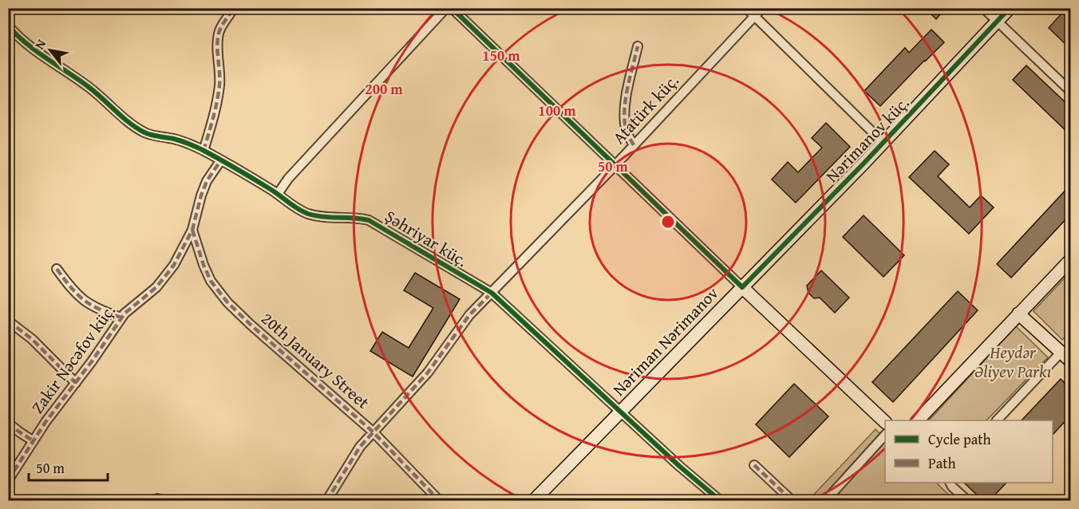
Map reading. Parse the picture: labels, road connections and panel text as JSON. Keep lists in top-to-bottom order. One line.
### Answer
{"streets":{"main road":["Nərimanov küç.","Nəriman Nərimanov"],"street":["Atatürk küç.","Şəhriyar küç.","Zakir Nəcəfov küç.","20th January Street"]},"crossings":[["Atatürk küç.","Şəhriyar küç."],["Atatürk küç.","20th January Street"],["Nərimanov küç.","Nəriman Nərimanov"],["Şəhriyar küç.","Nəriman Nərimanov"],["Şəhriyar küç.","Zakir Nəcəfov küç."],["Zakir Nəcəfov küç.","20th January Street"]],"parks":["Heydər Əliyev Parkı"],"legend":["Cycle path","Path"],"scale_bar":"50 m","north":"top left","rings":["150 m","200 m","100 m","50 m"]}
